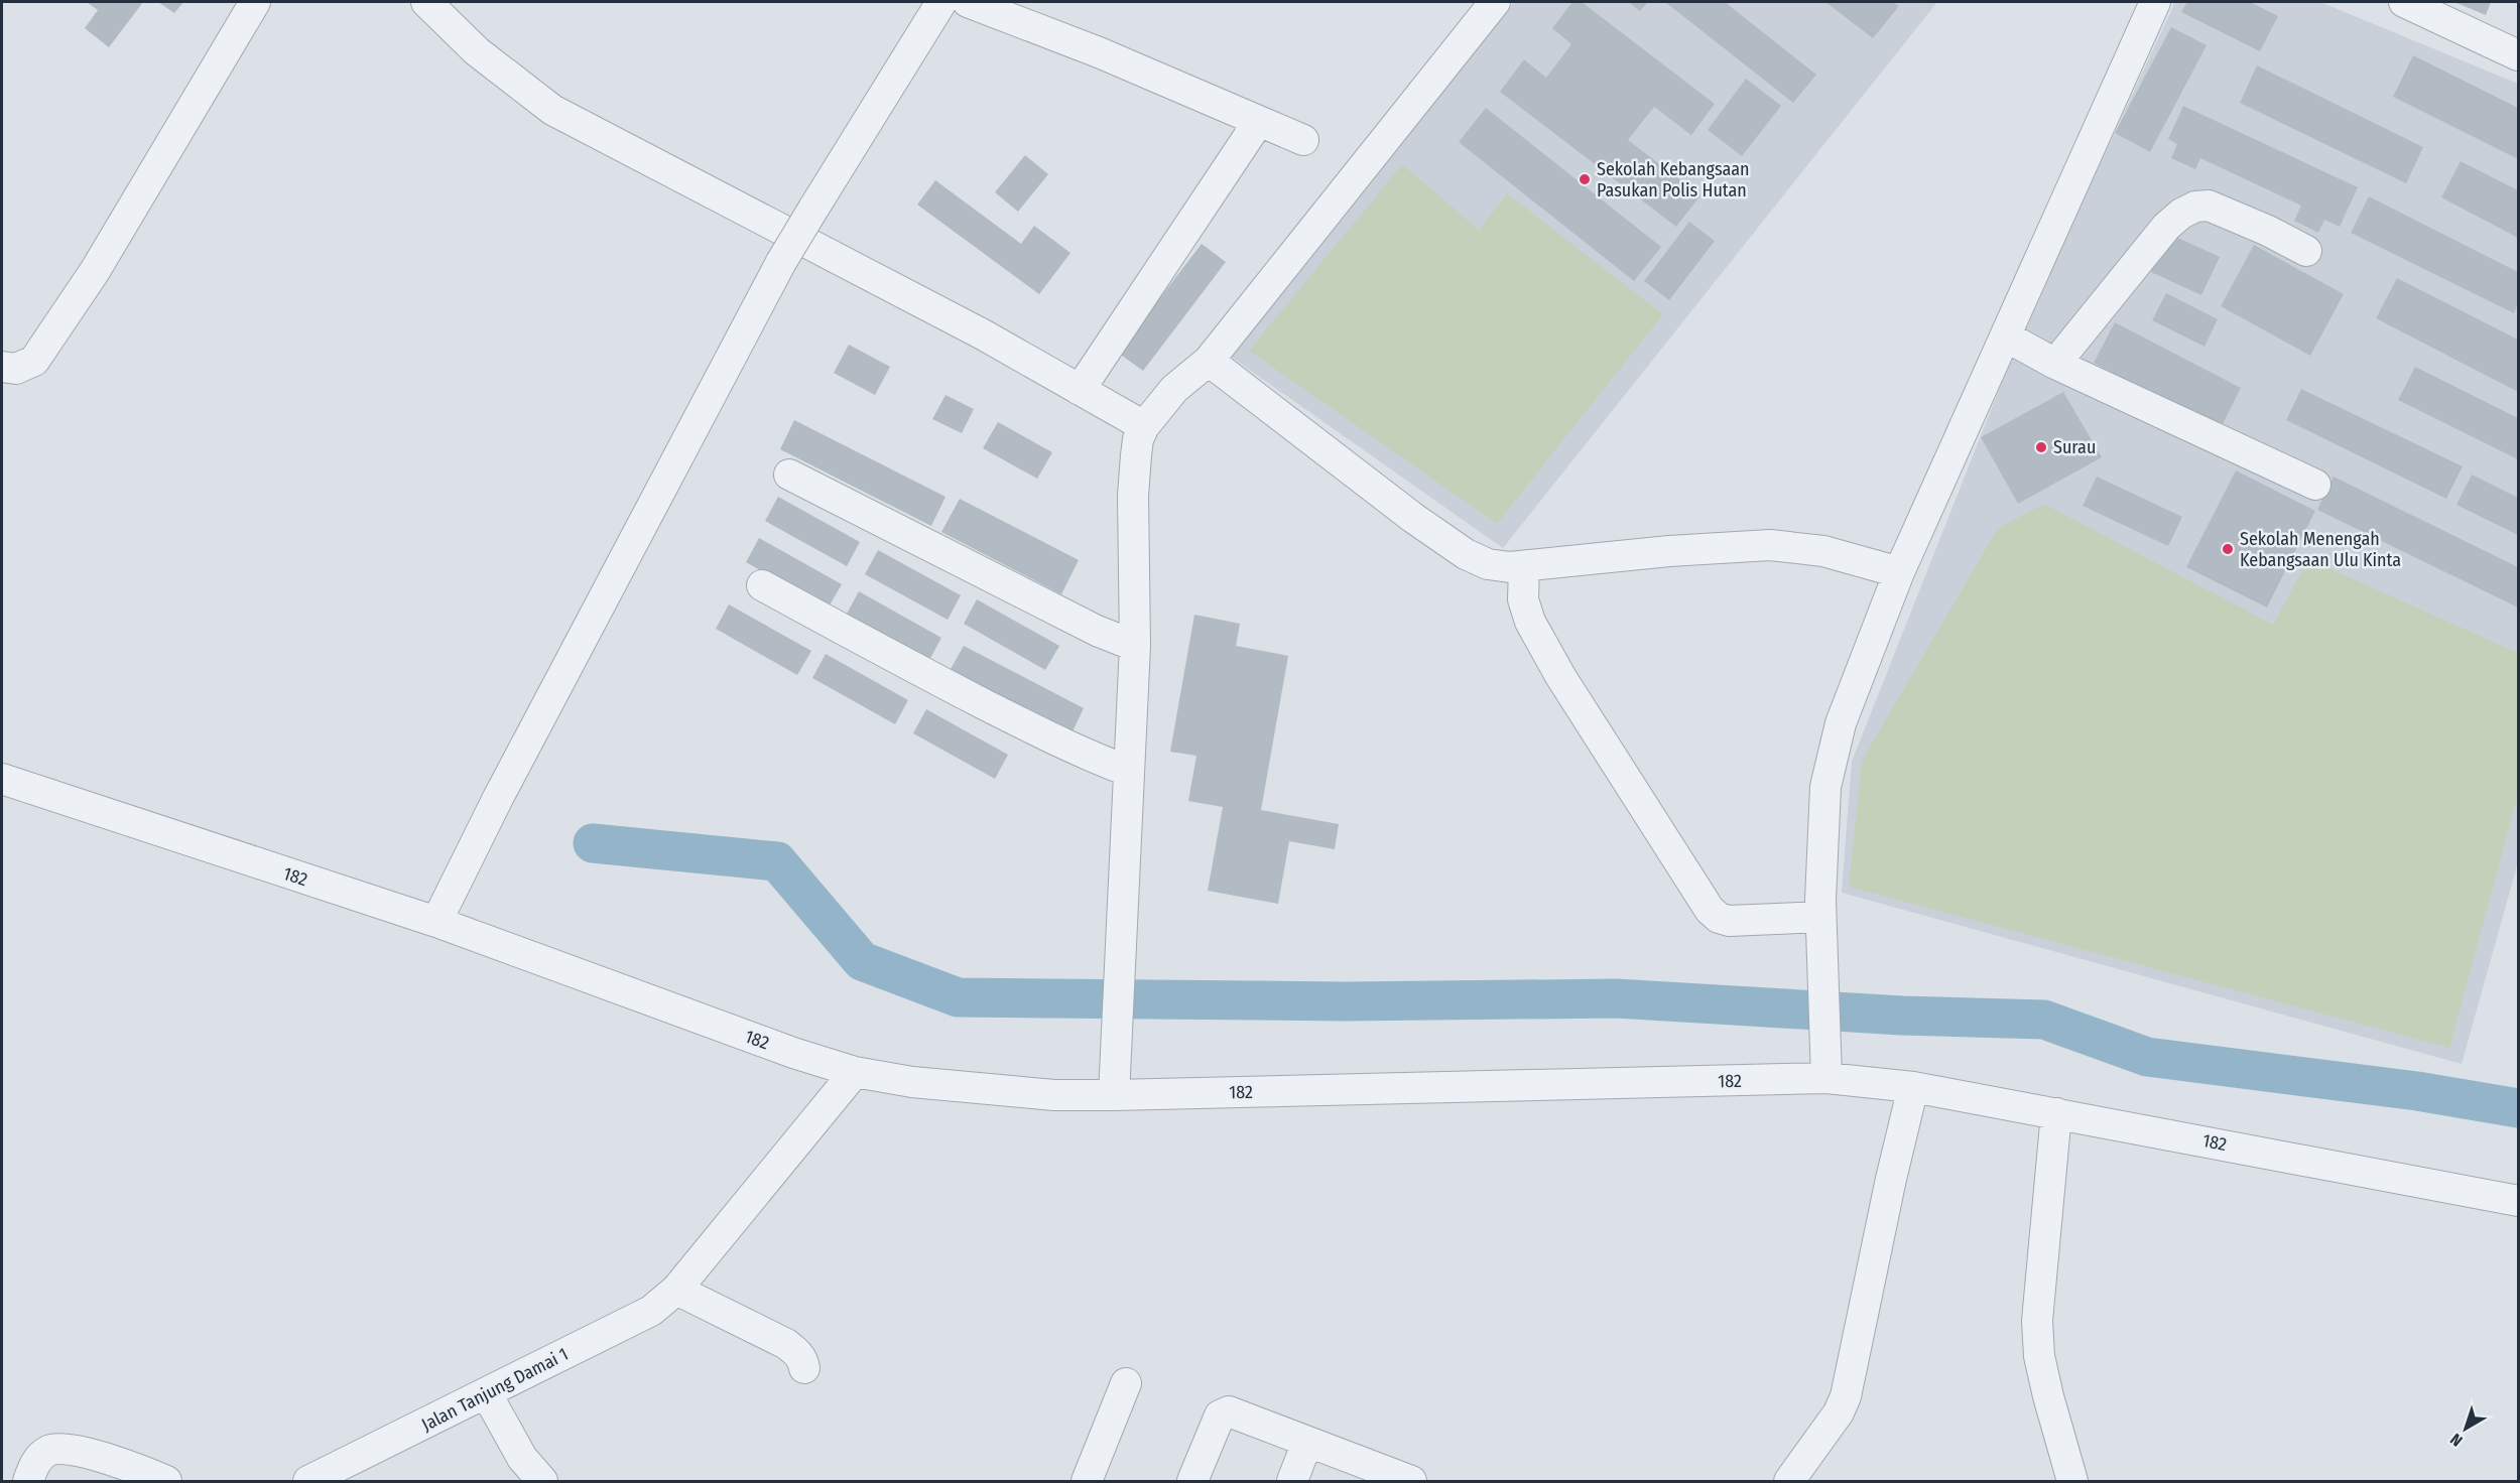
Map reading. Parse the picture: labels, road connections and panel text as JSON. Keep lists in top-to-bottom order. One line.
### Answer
{"streets":{"street":["182","Jalan Tanjung Damai 1"]},"crossings":[["182","Jalan Tanjung Damai 1"]],"places":["Sekolah Kebangsaan Pasukan Polis Hutan","Surau","Sekolah Menengah Kebangsaan Ulu Kinta"],"north":"bottom left"}
